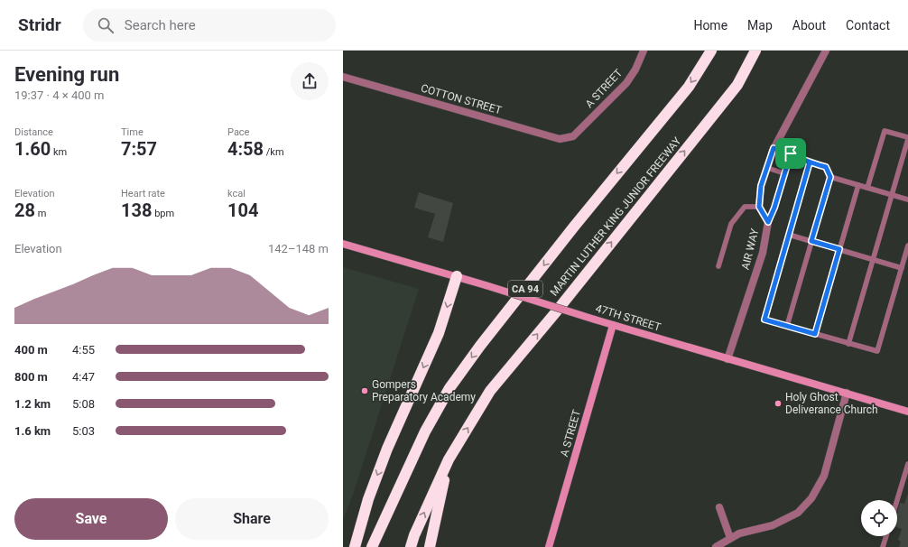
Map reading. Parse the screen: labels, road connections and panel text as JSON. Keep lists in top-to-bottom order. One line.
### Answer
{"streets":{"highway":["MARTIN LUTHER KING JUNIOR FREEWAY","CA 94"],"main road":["A STREET","47TH STREET"],"street":["COTTON STREET","AIR WAY"]},"crossings":[["A STREET","COTTON STREET"],["A STREET","47TH STREET"],["AIR WAY","47TH STREET"]],"places":["Gompers Preparatory Academy","Holy Ghost Deliverance Church"],"page":{"header":"Stridr","search":"Search here","nav":["Home","Map","About","Contact"],"heading":["Evening run","19:37 · 4 × 400 m"],"stats":[["Distance","1.60 km"],["Time","7:57"],["Pace","4:58 /km"],["Elevation","28 m"],["Heart rate","138 bpm"],["kcal","104"]],"chart":["Elevation","142–148 m"],"list":[{"name":"400 m","note":"4:55"},{"name":"800 m","note":"4:47"},{"name":"1.2 km","note":"5:08"},{"name":"1.6 km","note":"5:03"}],"buttons":["Save","Share"]}}
